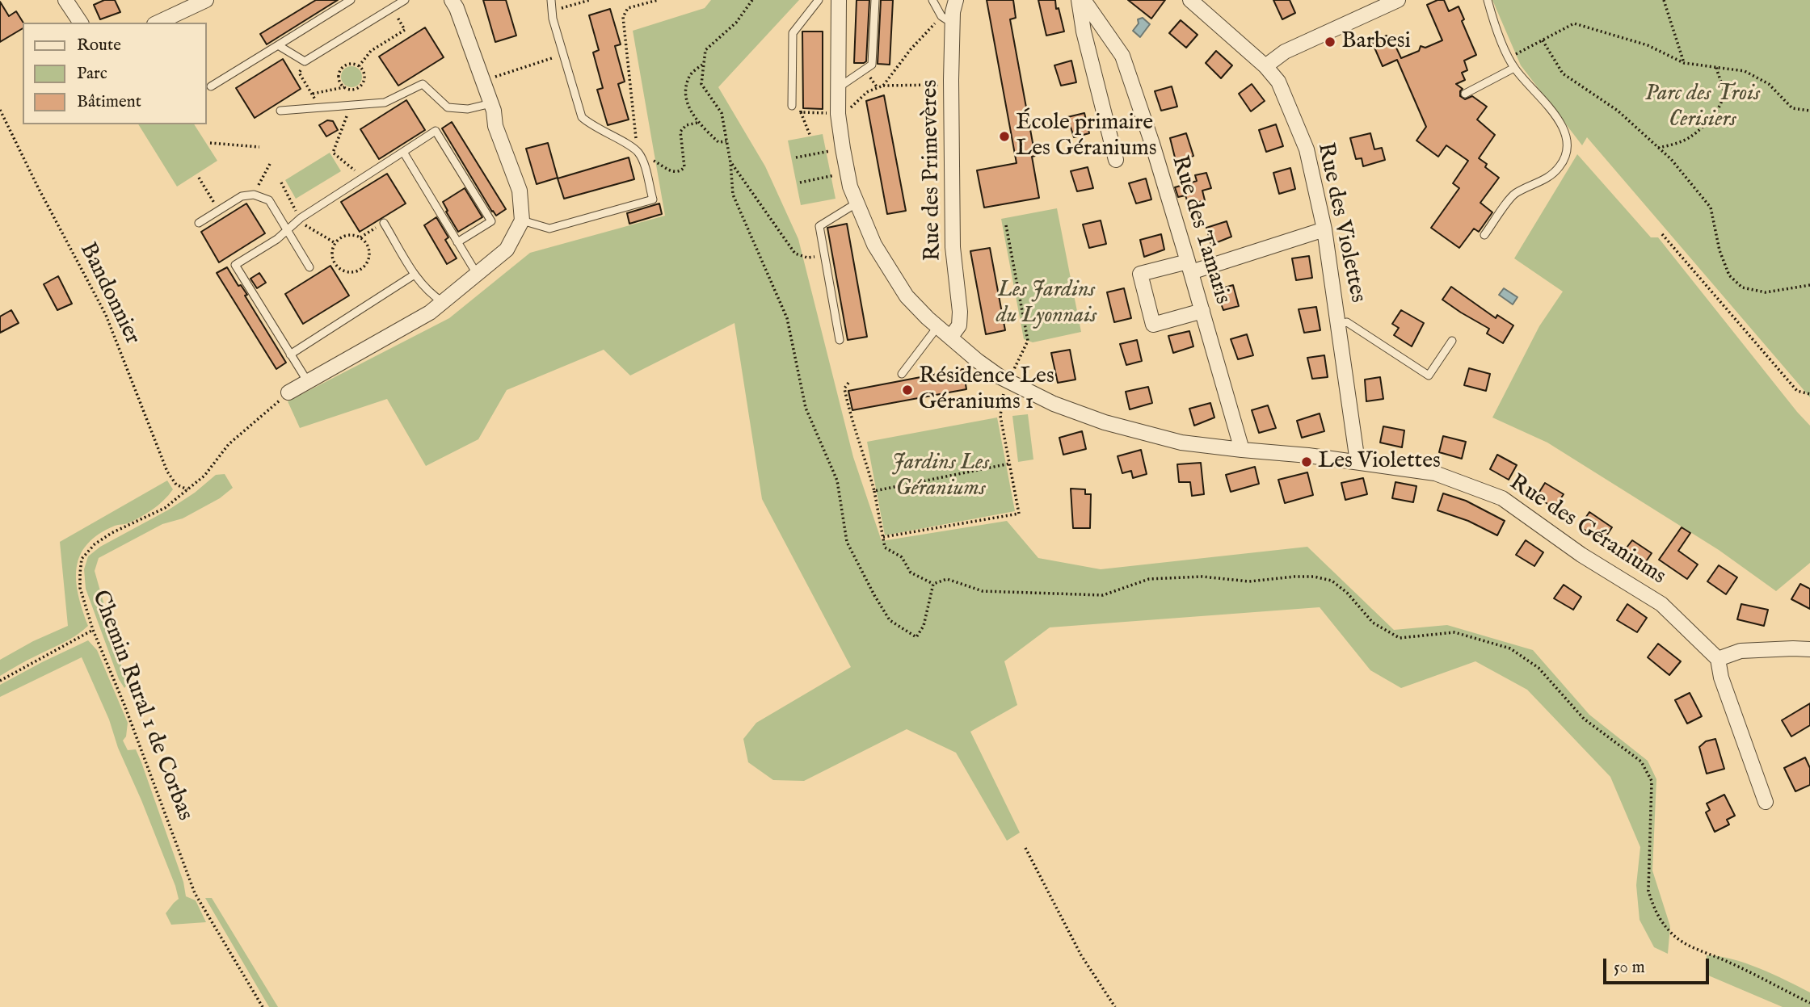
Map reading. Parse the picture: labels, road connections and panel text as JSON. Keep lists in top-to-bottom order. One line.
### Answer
{"streets":{"street":["Rue des Primevères","Rue des Violettes","Rue des Tamaris","Rue des Géraniums"],"path":["Bandonnier","Chemin Rural 1 de Corbas"]},"crossings":[["Rue des Primevères","Rue des Géraniums"],["Rue des Violettes","Rue des Géraniums"],["Rue des Tamaris","Rue des Géraniums"],["Bandonnier","Chemin Rural 1 de Corbas"]],"parks":["Parc des Trois Cerisiers","Les Jardins du Lyonnais","Jardins Les Géraniums"],"places":["Barbesi","École primaire Les Géraniums","Résidence Les Géraniums 1","Les Violettes"],"legend":["Route","Parc","Bâtiment"],"scale_bar":"50 m"}
